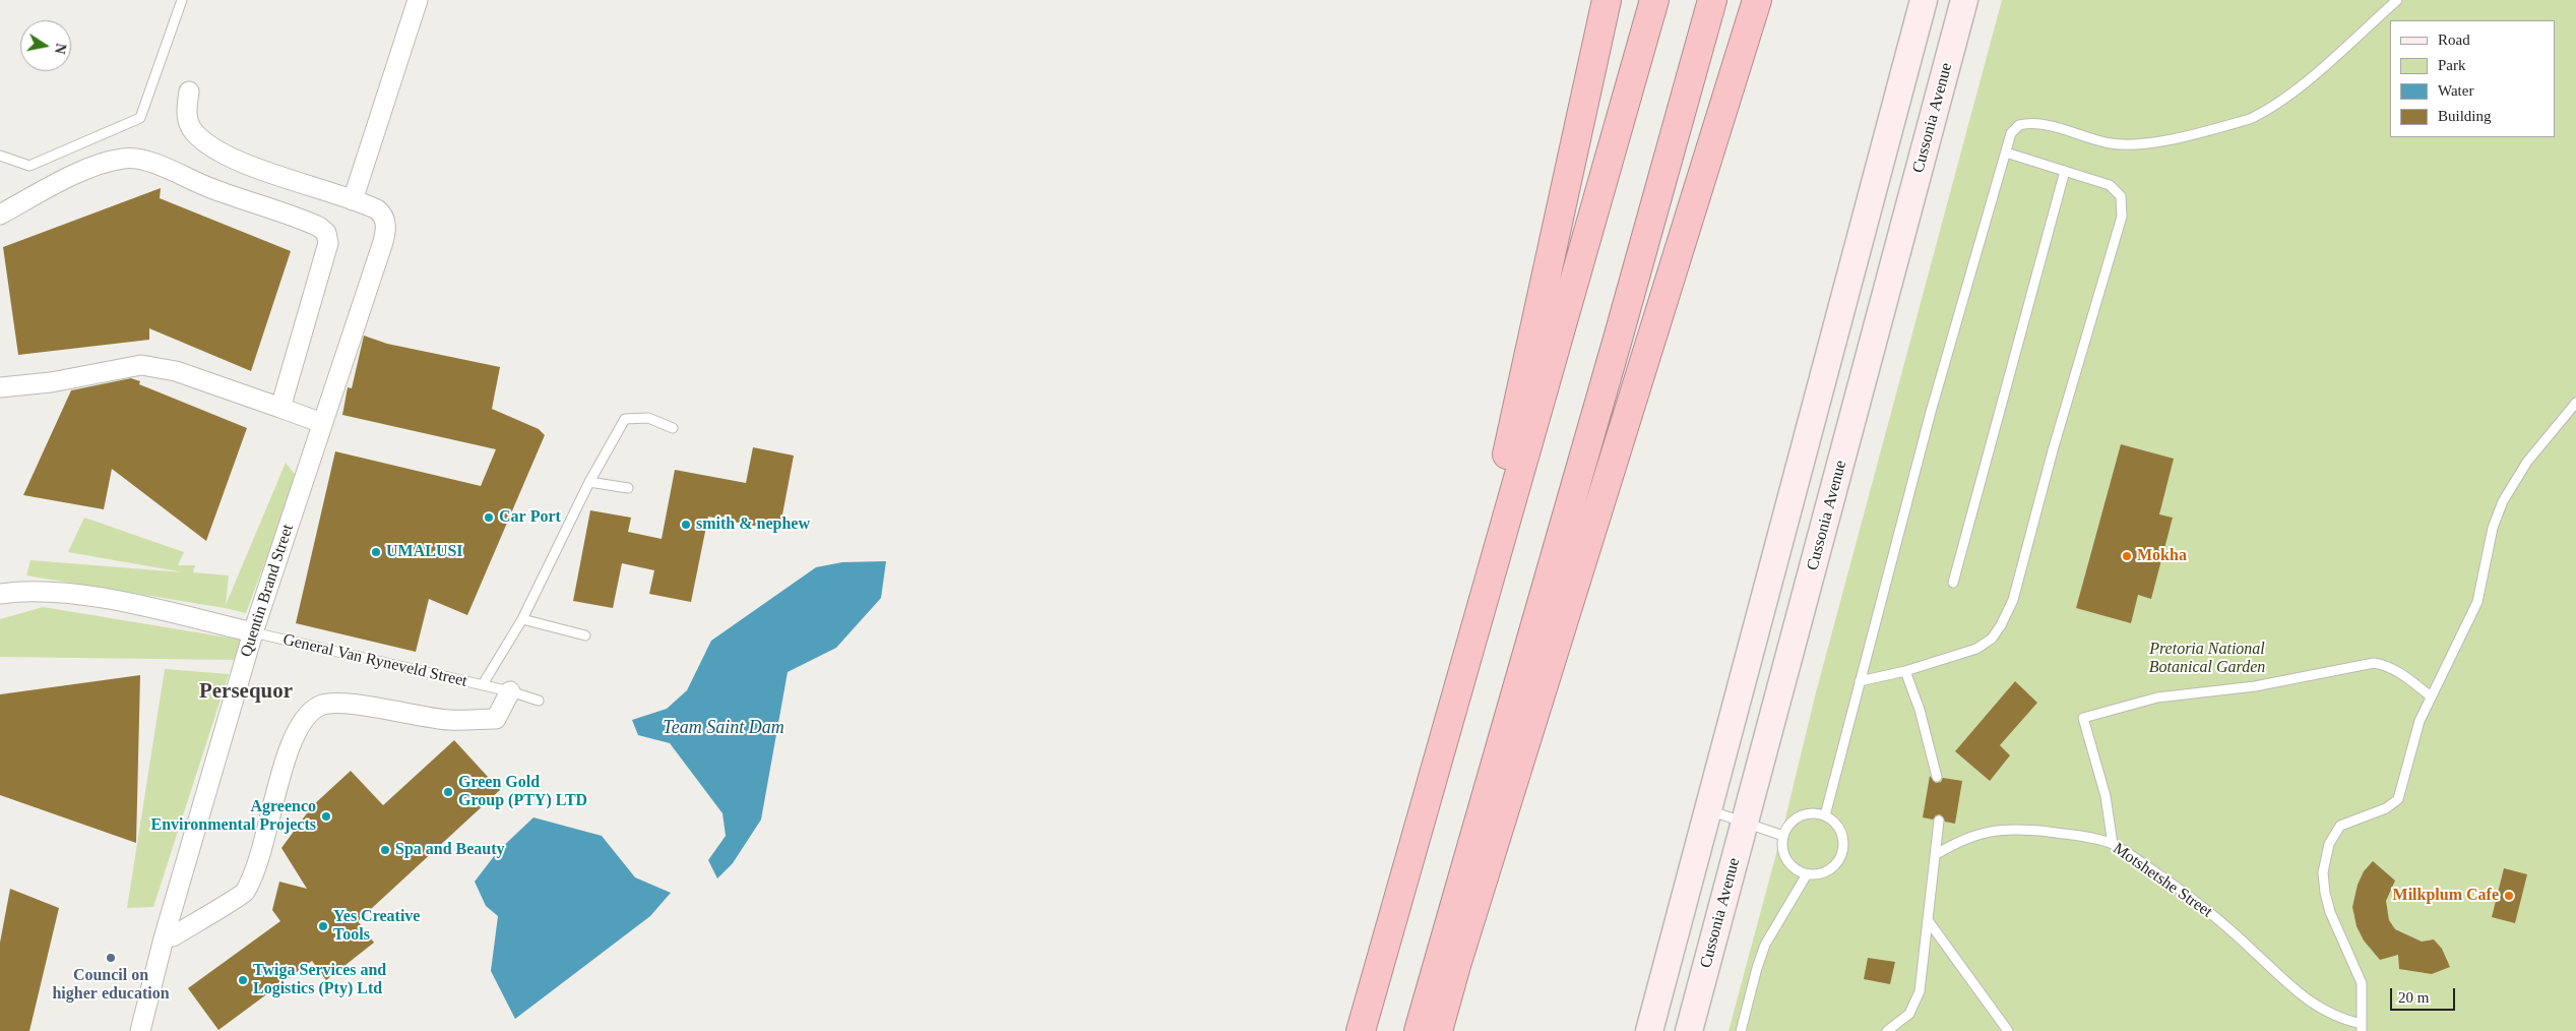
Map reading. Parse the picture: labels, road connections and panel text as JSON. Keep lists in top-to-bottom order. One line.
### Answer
{"streets":{"main road":["Cussonia Avenue"],"street":["Quentin Brand Street","General Van Ryneveld Street"],"lane":["Motshetshe Street"]},"crossings":[["Quentin Brand Street","General Van Ryneveld Street"]],"districts":["Persequor"],"water":["Team Saint Dam"],"parks":["Pretoria National Botanical Garden"],"places":["Car Port","smith & nephew","UMALUSI","Mokha","Green Gold Group (PTY) LTD","Agreenco Environmental Projects","Spa and Beauty","Milkplum Cafe","Yes Creative Tools","Council on higher education","Twiga Services and Logistics (Pty) Ltd"],"legend":["Road","Park","Water","Building"],"scale_bar":"20 m","north":"right"}
